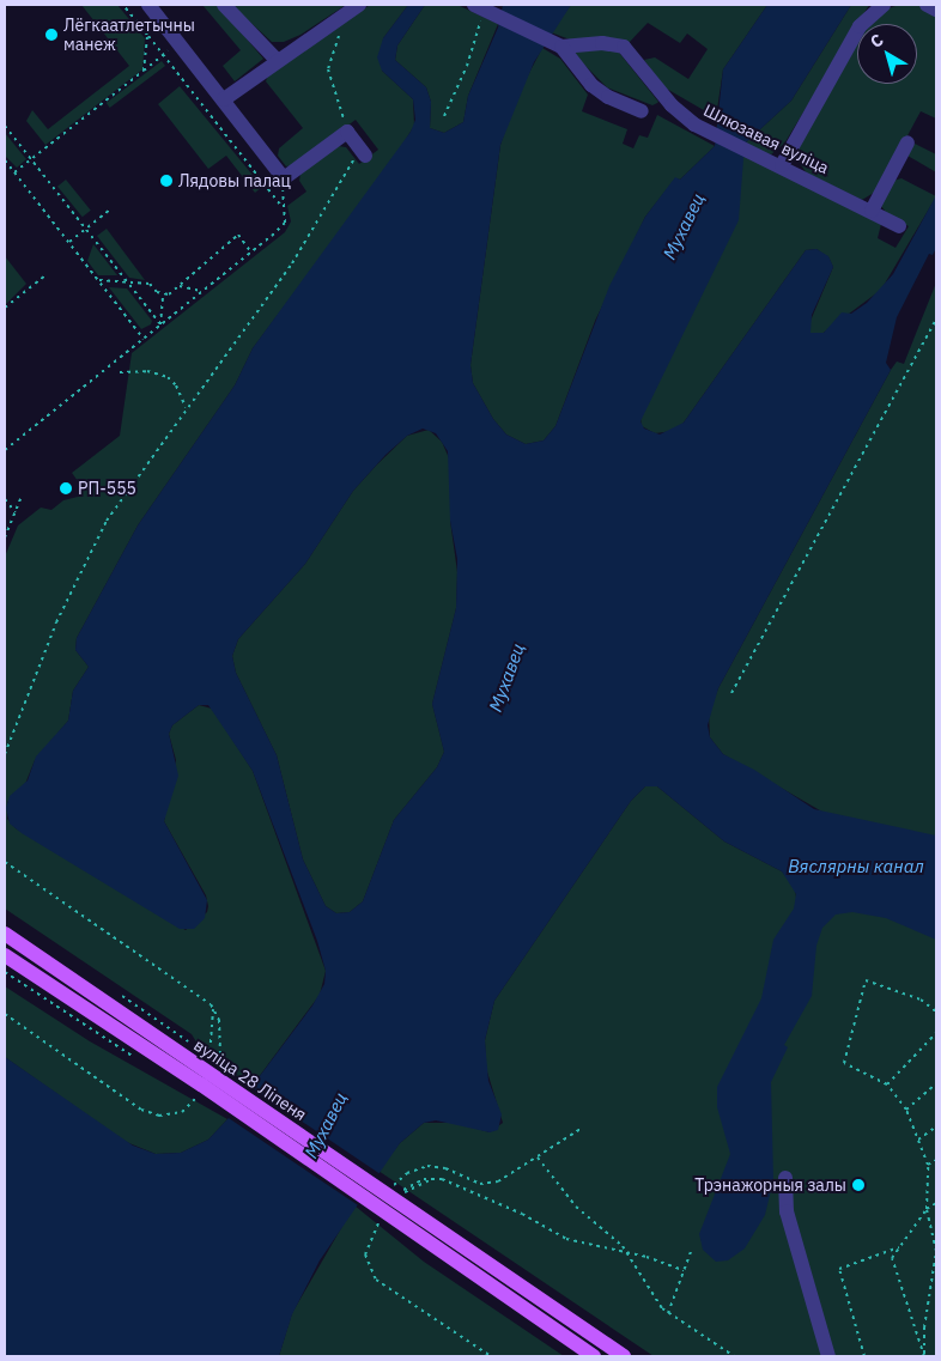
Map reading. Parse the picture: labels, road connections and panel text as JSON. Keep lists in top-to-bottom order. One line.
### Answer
{"streets":{"main road":["вуліца 28 Ліпеня"],"street":["Шлюзавая вуліца"]},"water":["Мухавец","Вяслярны канал"],"places":["Лёгкаатлетычны манеж","Лядовы палац","РП-555","Трэнажорныя залы"],"north":"top left"}
